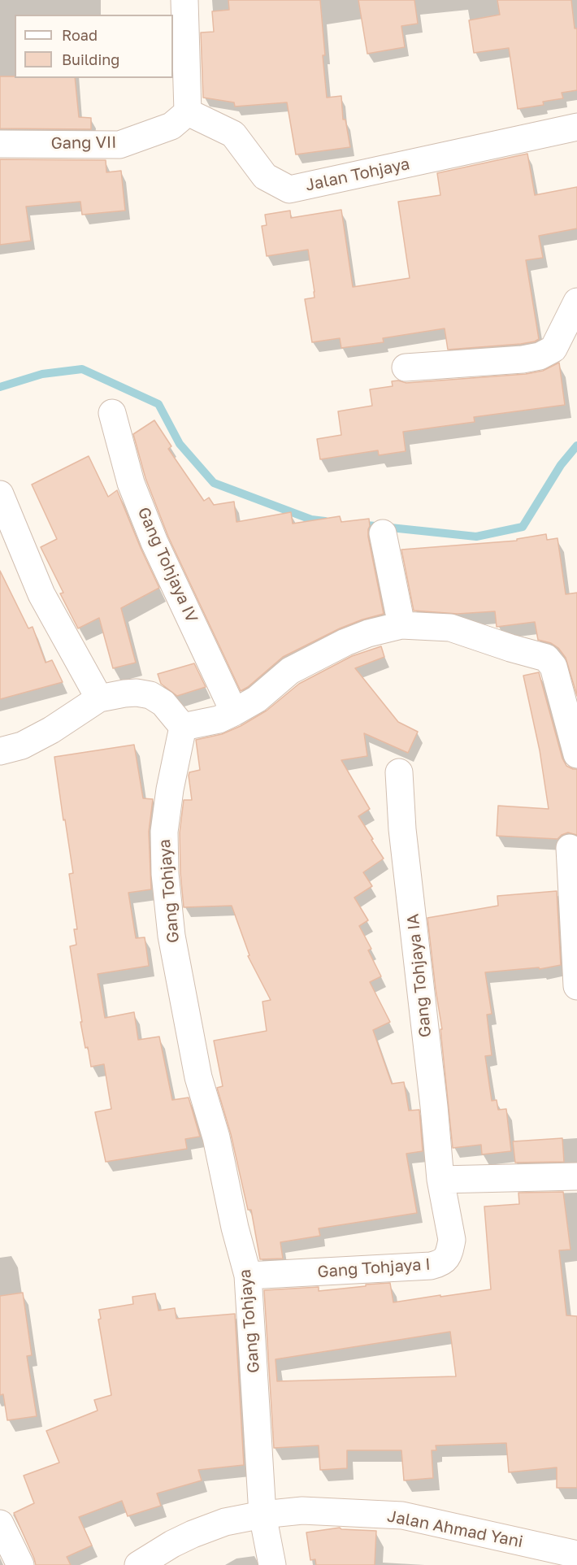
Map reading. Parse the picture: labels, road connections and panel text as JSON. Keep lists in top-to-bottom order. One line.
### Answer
{"streets":{"street":["Gang VII","Jalan Tohjaya","Gang Tohjaya IV","Gang Tohjaya","Gang Tohjaya IA","Gang Tohjaya I","Jalan Ahmad Yani"]},"crossings":[["Gang VII","Jalan Tohjaya"],["Gang Tohjaya","Gang Tohjaya I"],["Gang Tohjaya","Jalan Ahmad Yani"],["Gang Tohjaya IA","Gang Tohjaya I"]],"legend":["Road","Building"]}
